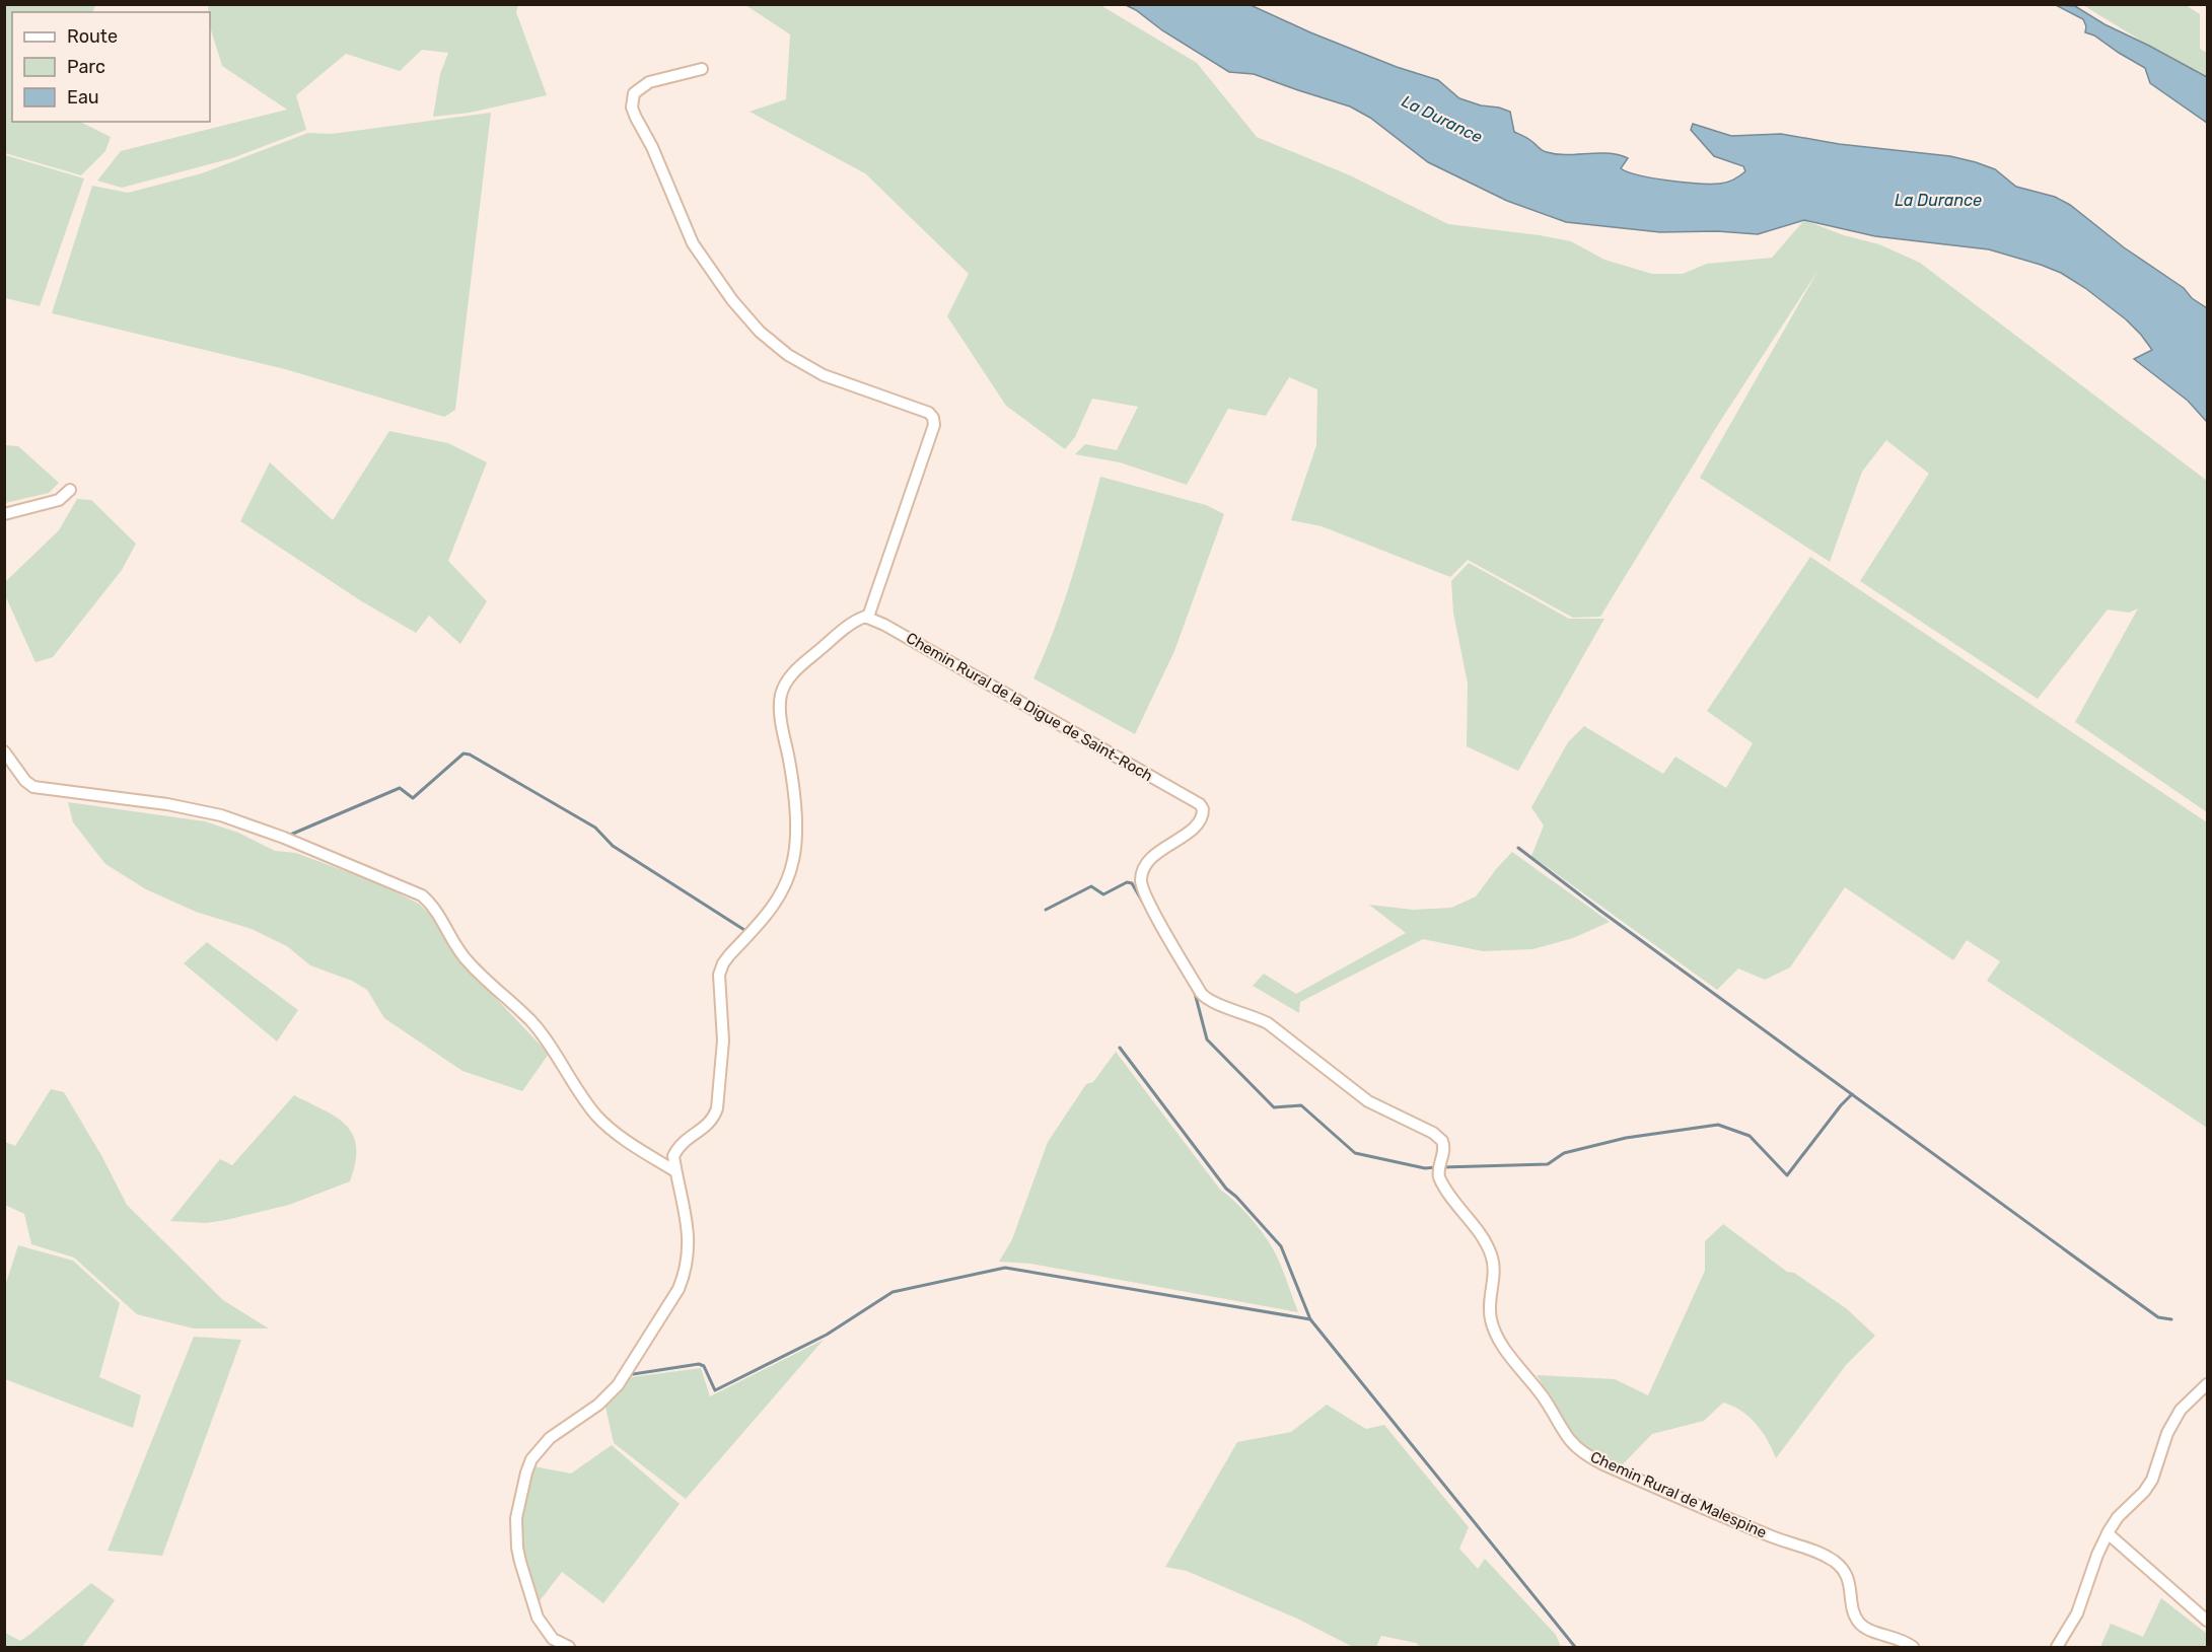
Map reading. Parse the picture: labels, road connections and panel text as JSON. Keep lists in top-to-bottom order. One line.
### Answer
{"streets":{"street":["Chemin Rural de la Digue de Saint-Roch","Chemin Rural de Malespine"]},"crossings":[["Chemin Rural de la Digue de Saint-Roch","Chemin Rural de Malespine"]],"water":["La Durance"],"legend":["Route","Parc","Eau"]}
